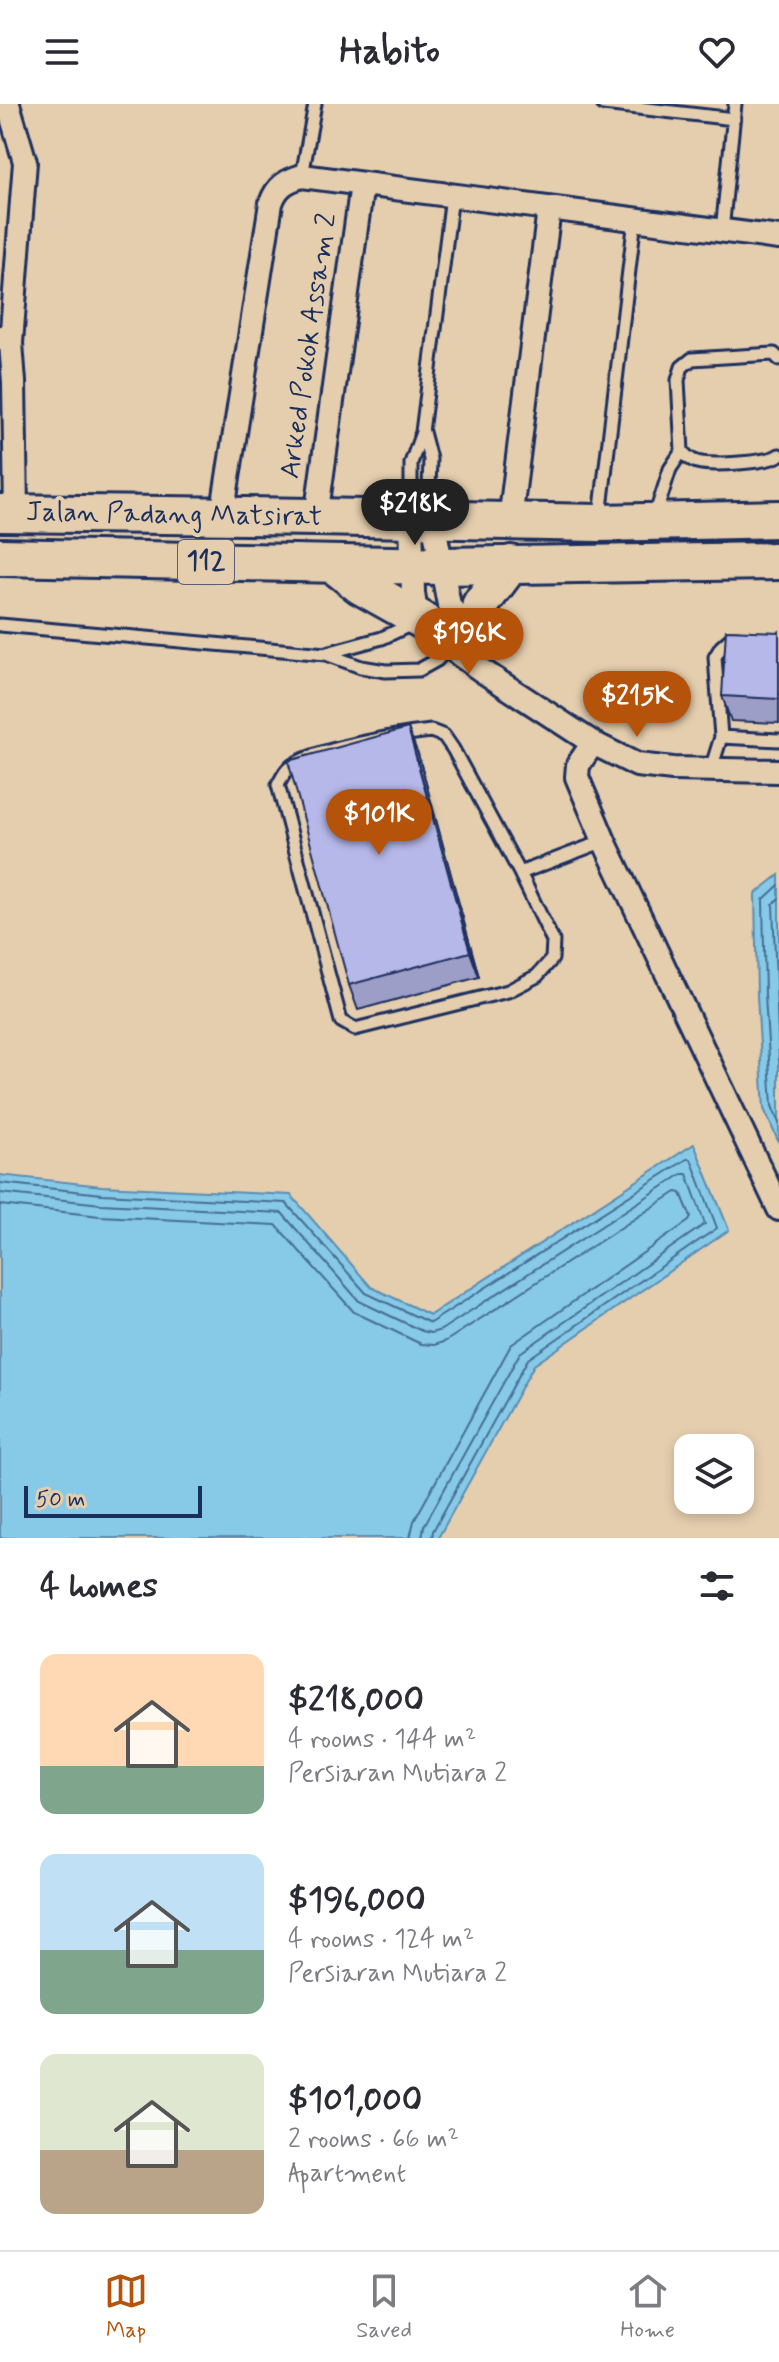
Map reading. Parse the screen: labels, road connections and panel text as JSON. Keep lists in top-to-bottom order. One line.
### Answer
{"streets":{"main road":["Jalan Padang Matsirat","112"],"street":["Arked Pokok Assam 2"]},"crossings":[["Arked Pokok Assam 2","Jalan Padang Matsirat"]],"scale_bar":"50 m","page":{"header":"Habito","price":["$218K","$196K","$215K","$101K"],"scale":"50 m","heading":"4 homes","list":[{"name":"$218,000","note":"4 rooms · 144 m² · Persiaran Mutiara 2"},{"name":"$196,000","note":"4 rooms · 124 m² · Persiaran Mutiara 2"},{"name":"$101,000","note":"2 rooms · 66 m² · Apartment"}],"tabs":["Map","Saved","Home"]}}
